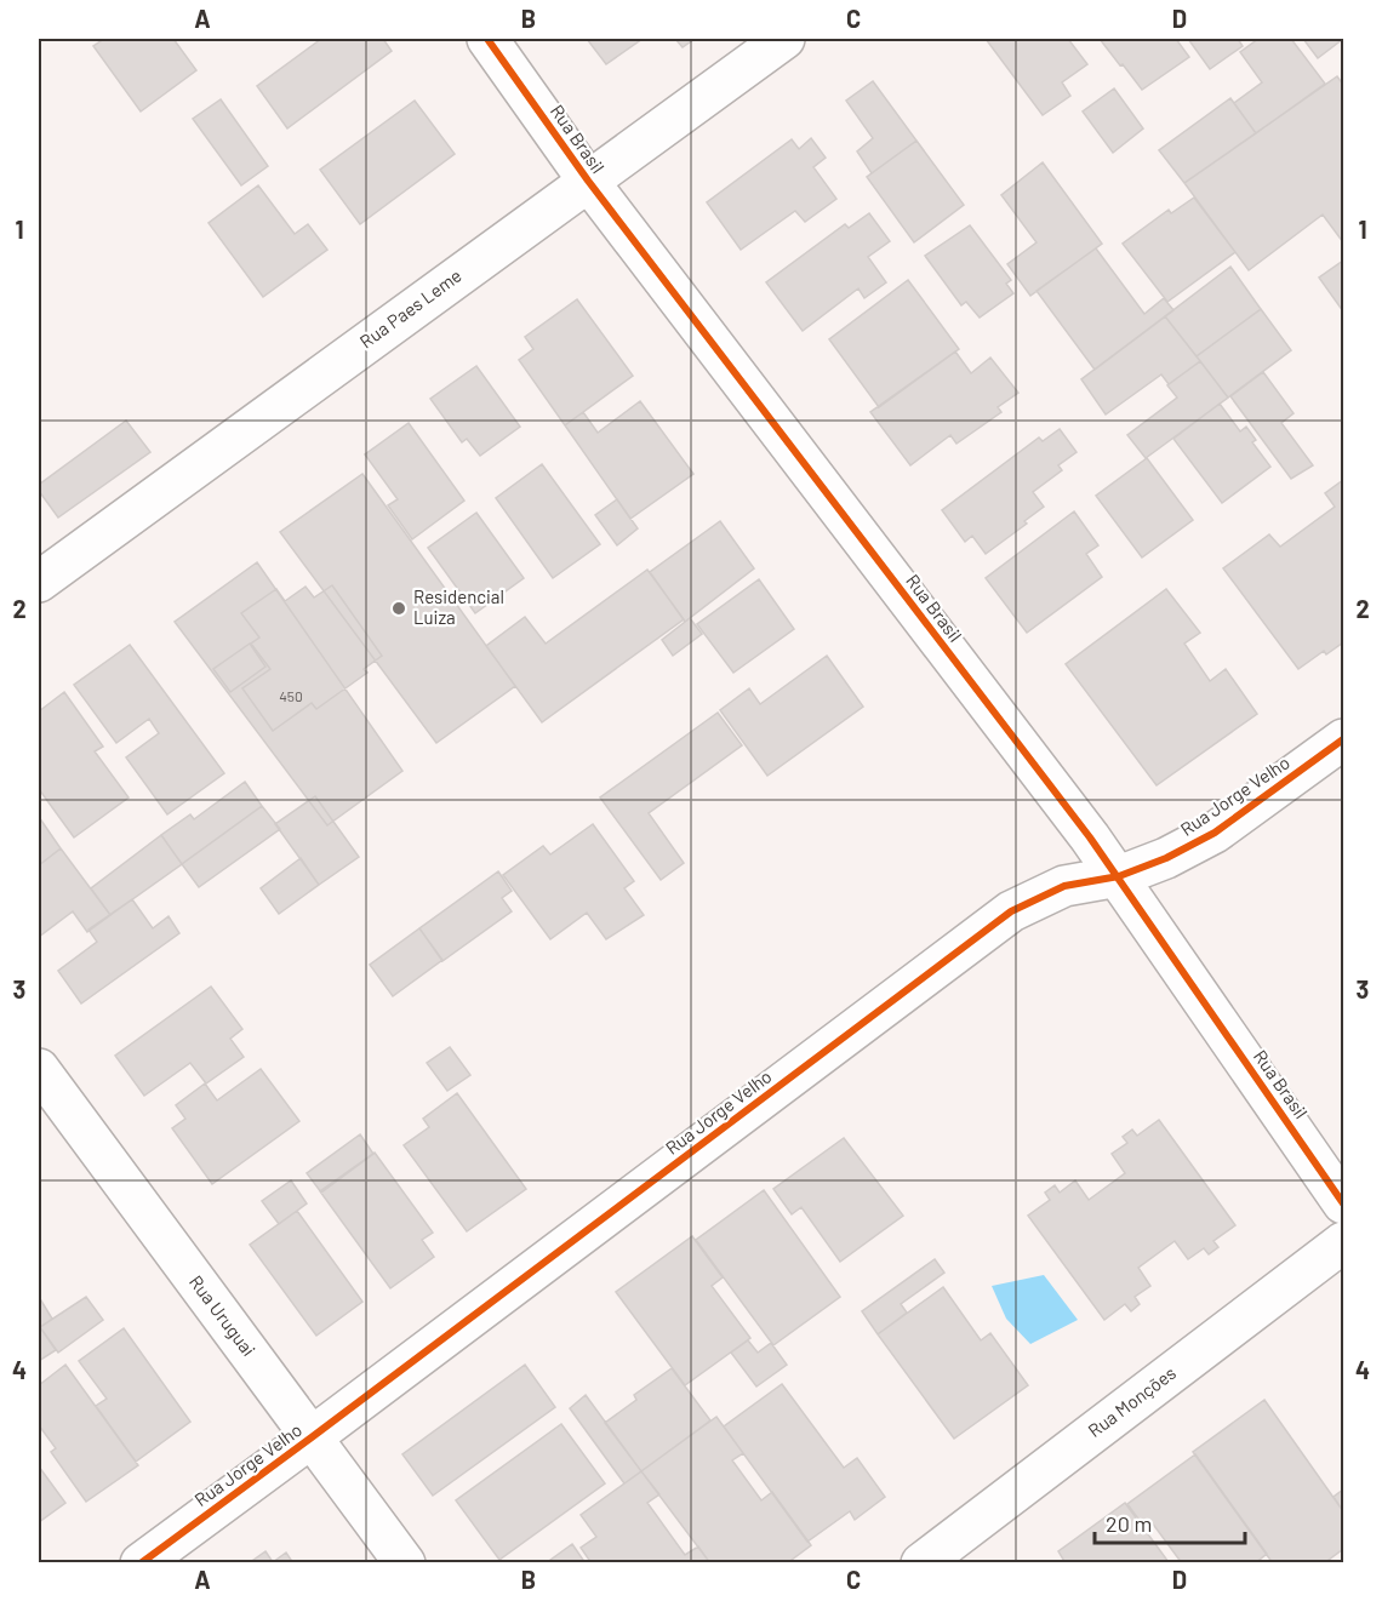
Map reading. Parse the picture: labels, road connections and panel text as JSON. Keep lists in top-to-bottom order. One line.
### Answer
{"streets":{"street":["Rua Brasil","Rua Paes Leme","Rua Jorge Velho","Rua Uruguai","Rua Monções"]},"crossings":[["Rua Brasil","Rua Paes Leme"],["Rua Brasil","Rua Jorge Velho"],["Rua Jorge Velho","Rua Uruguai"]],"places":["Residencial Luiza"],"house_numbers":["450"],"scale_bar":"20 m","grid":{"columns":["A","B","C","D"],"rows":["1","2","3","4"]}}
